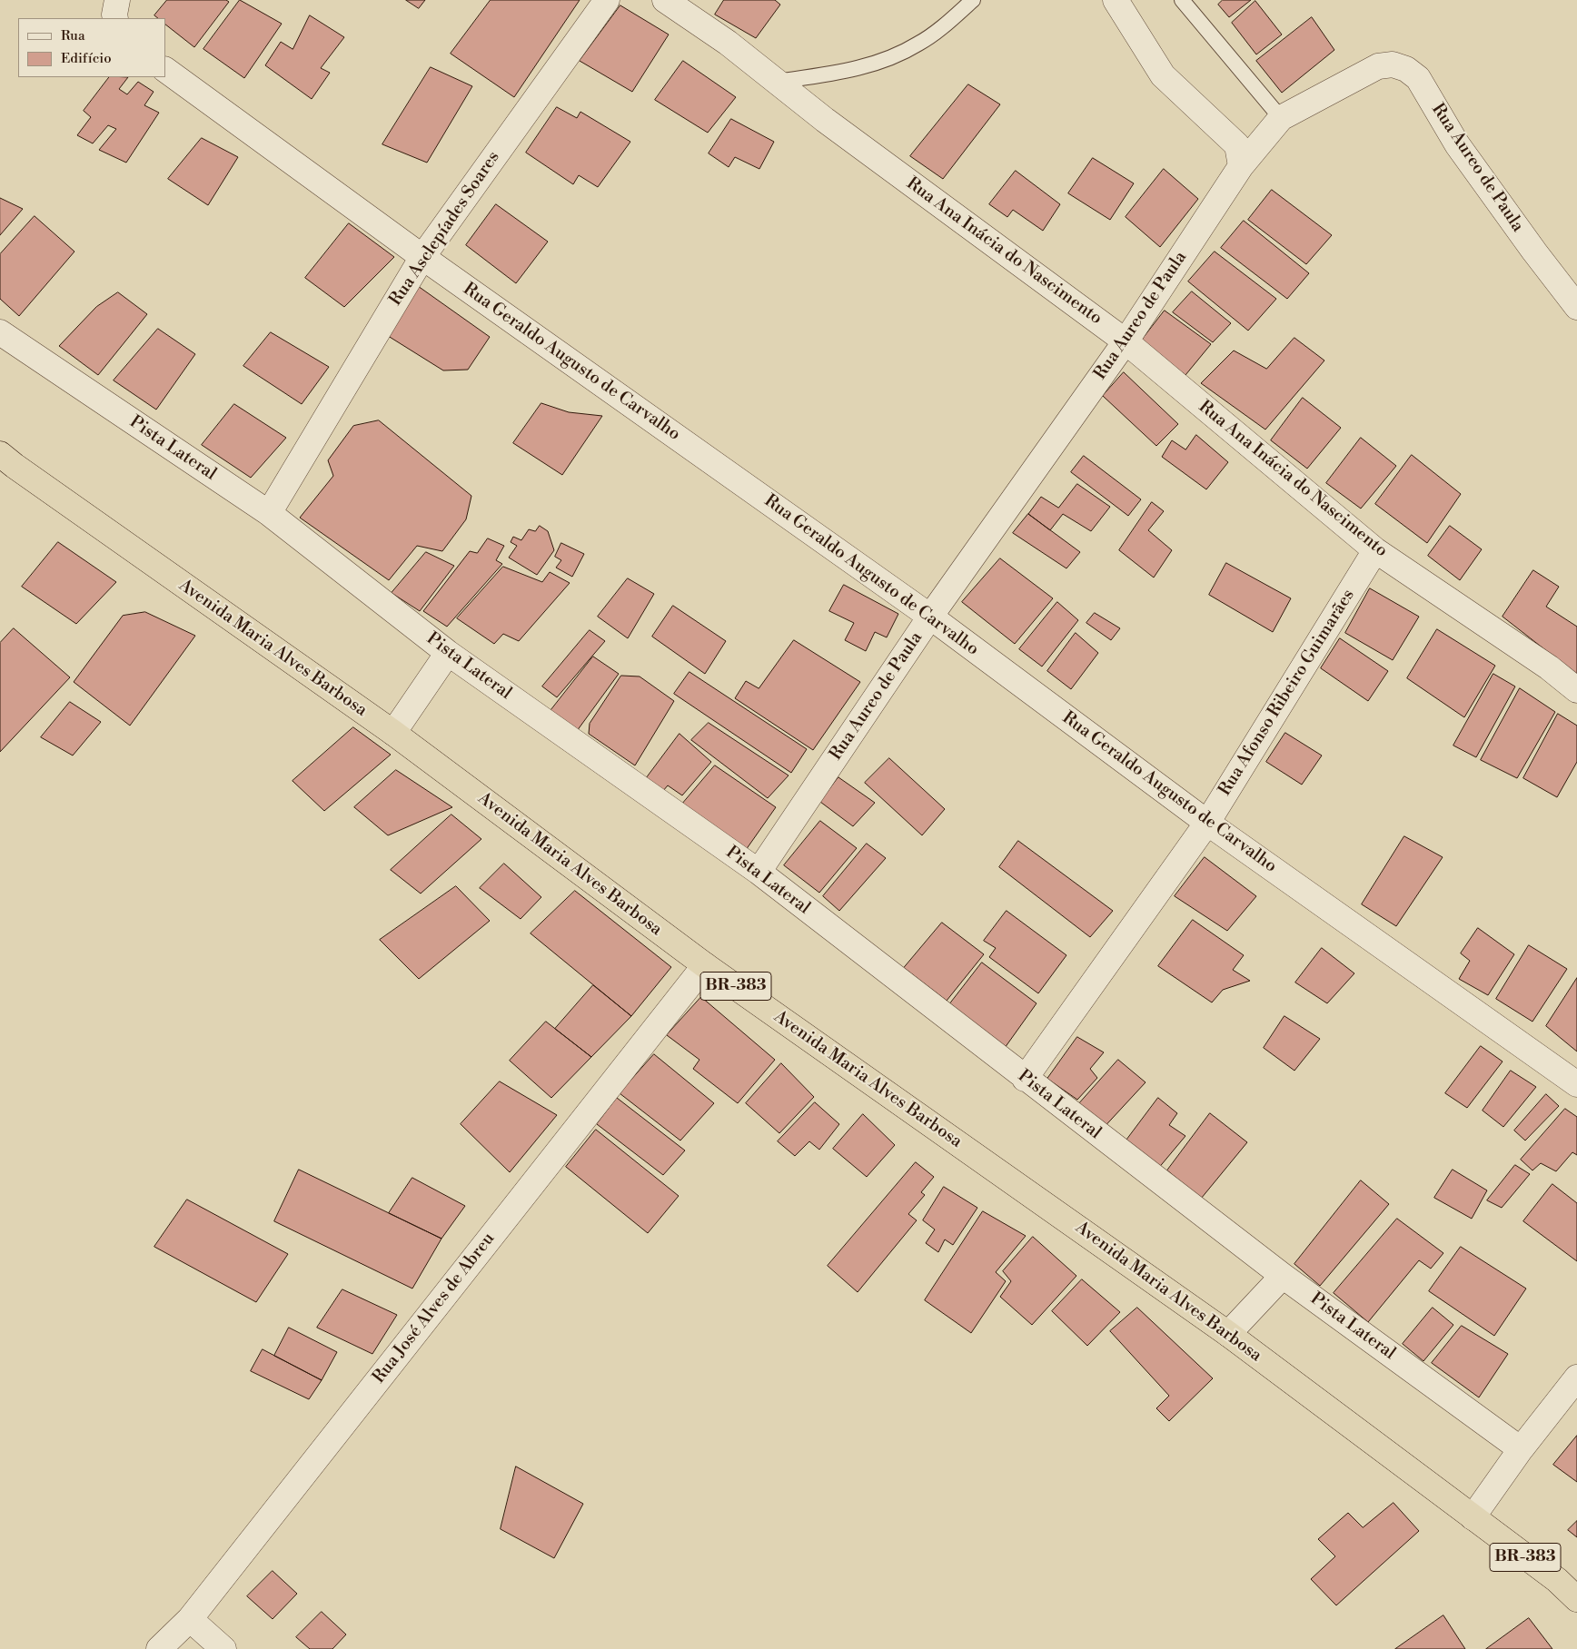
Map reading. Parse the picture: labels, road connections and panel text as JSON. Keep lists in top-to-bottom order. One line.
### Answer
{"streets":{"highway":["Avenida Maria Alves Barbosa","BR-383"],"street":["Rua Aureo de Paula","Rua Asclepíades Soares","Rua Ana Inácia do Nascimento","Rua Geraldo Augusto de Carvalho","Pista Lateral","Rua Afonso Ribeiro Guimarães","Rua José Alves de Abreu"]},"crossings":[["Rua Aureo de Paula","Rua Ana Inácia do Nascimento"],["Rua Aureo de Paula","Rua Geraldo Augusto de Carvalho"],["Rua Aureo de Paula","Pista Lateral"],["Rua Asclepíades Soares","Rua Geraldo Augusto de Carvalho"],["Rua Asclepíades Soares","Pista Lateral"],["Rua Ana Inácia do Nascimento","Rua Afonso Ribeiro Guimarães"],["Rua Geraldo Augusto de Carvalho","Rua Afonso Ribeiro Guimarães"],["Pista Lateral","Rua Afonso Ribeiro Guimarães"],["Avenida Maria Alves Barbosa","Rua José Alves de Abreu"]],"legend":["Rua","Edifício"]}
